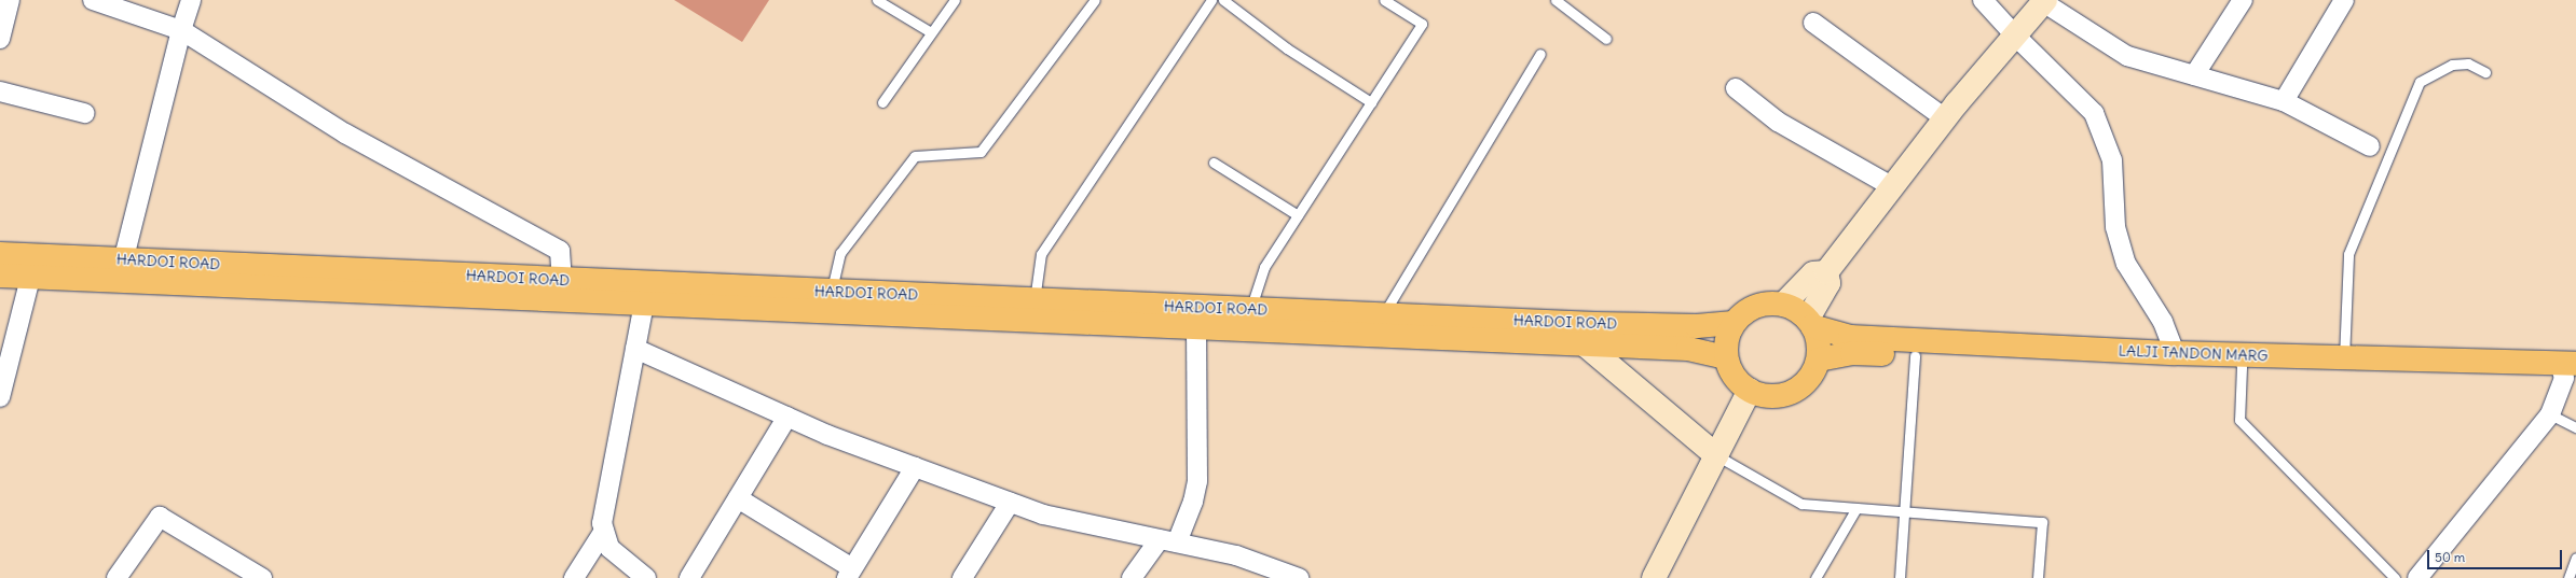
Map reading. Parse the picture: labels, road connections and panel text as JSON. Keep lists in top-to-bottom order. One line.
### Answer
{"streets":{"main road":["HARDOI ROAD","LALJI TANDON MARG"]},"crossings":[["HARDOI ROAD","LALJI TANDON MARG"]],"scale_bar":"50 m"}
